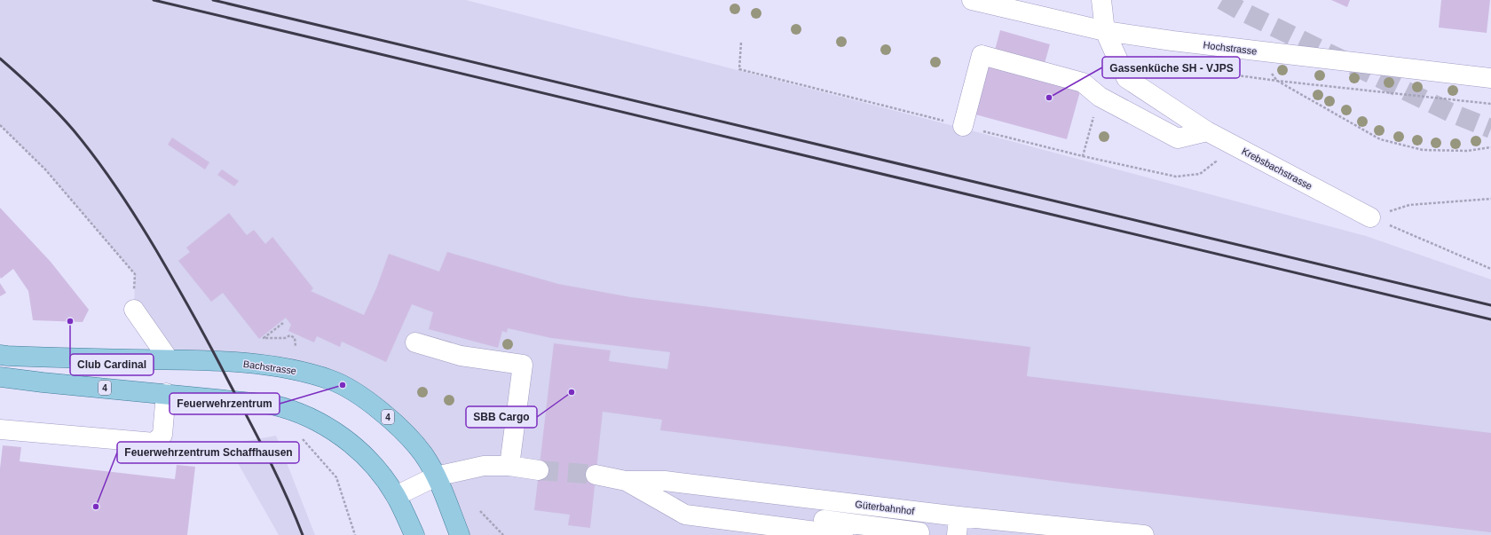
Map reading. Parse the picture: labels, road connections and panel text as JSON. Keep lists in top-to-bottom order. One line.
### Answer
{"streets":{"main road":["Bachstrasse","4"],"street":["Hochstrasse","Krebsbachstrasse","Güterbahnhof"]},"crossings":[["Hochstrasse","Krebsbachstrasse"]],"places":["Gassenküche SH - VJPS","Club Cardinal","Feuerwehrzentrum","SBB Cargo","Feuerwehrzentrum Schaffhausen"]}
